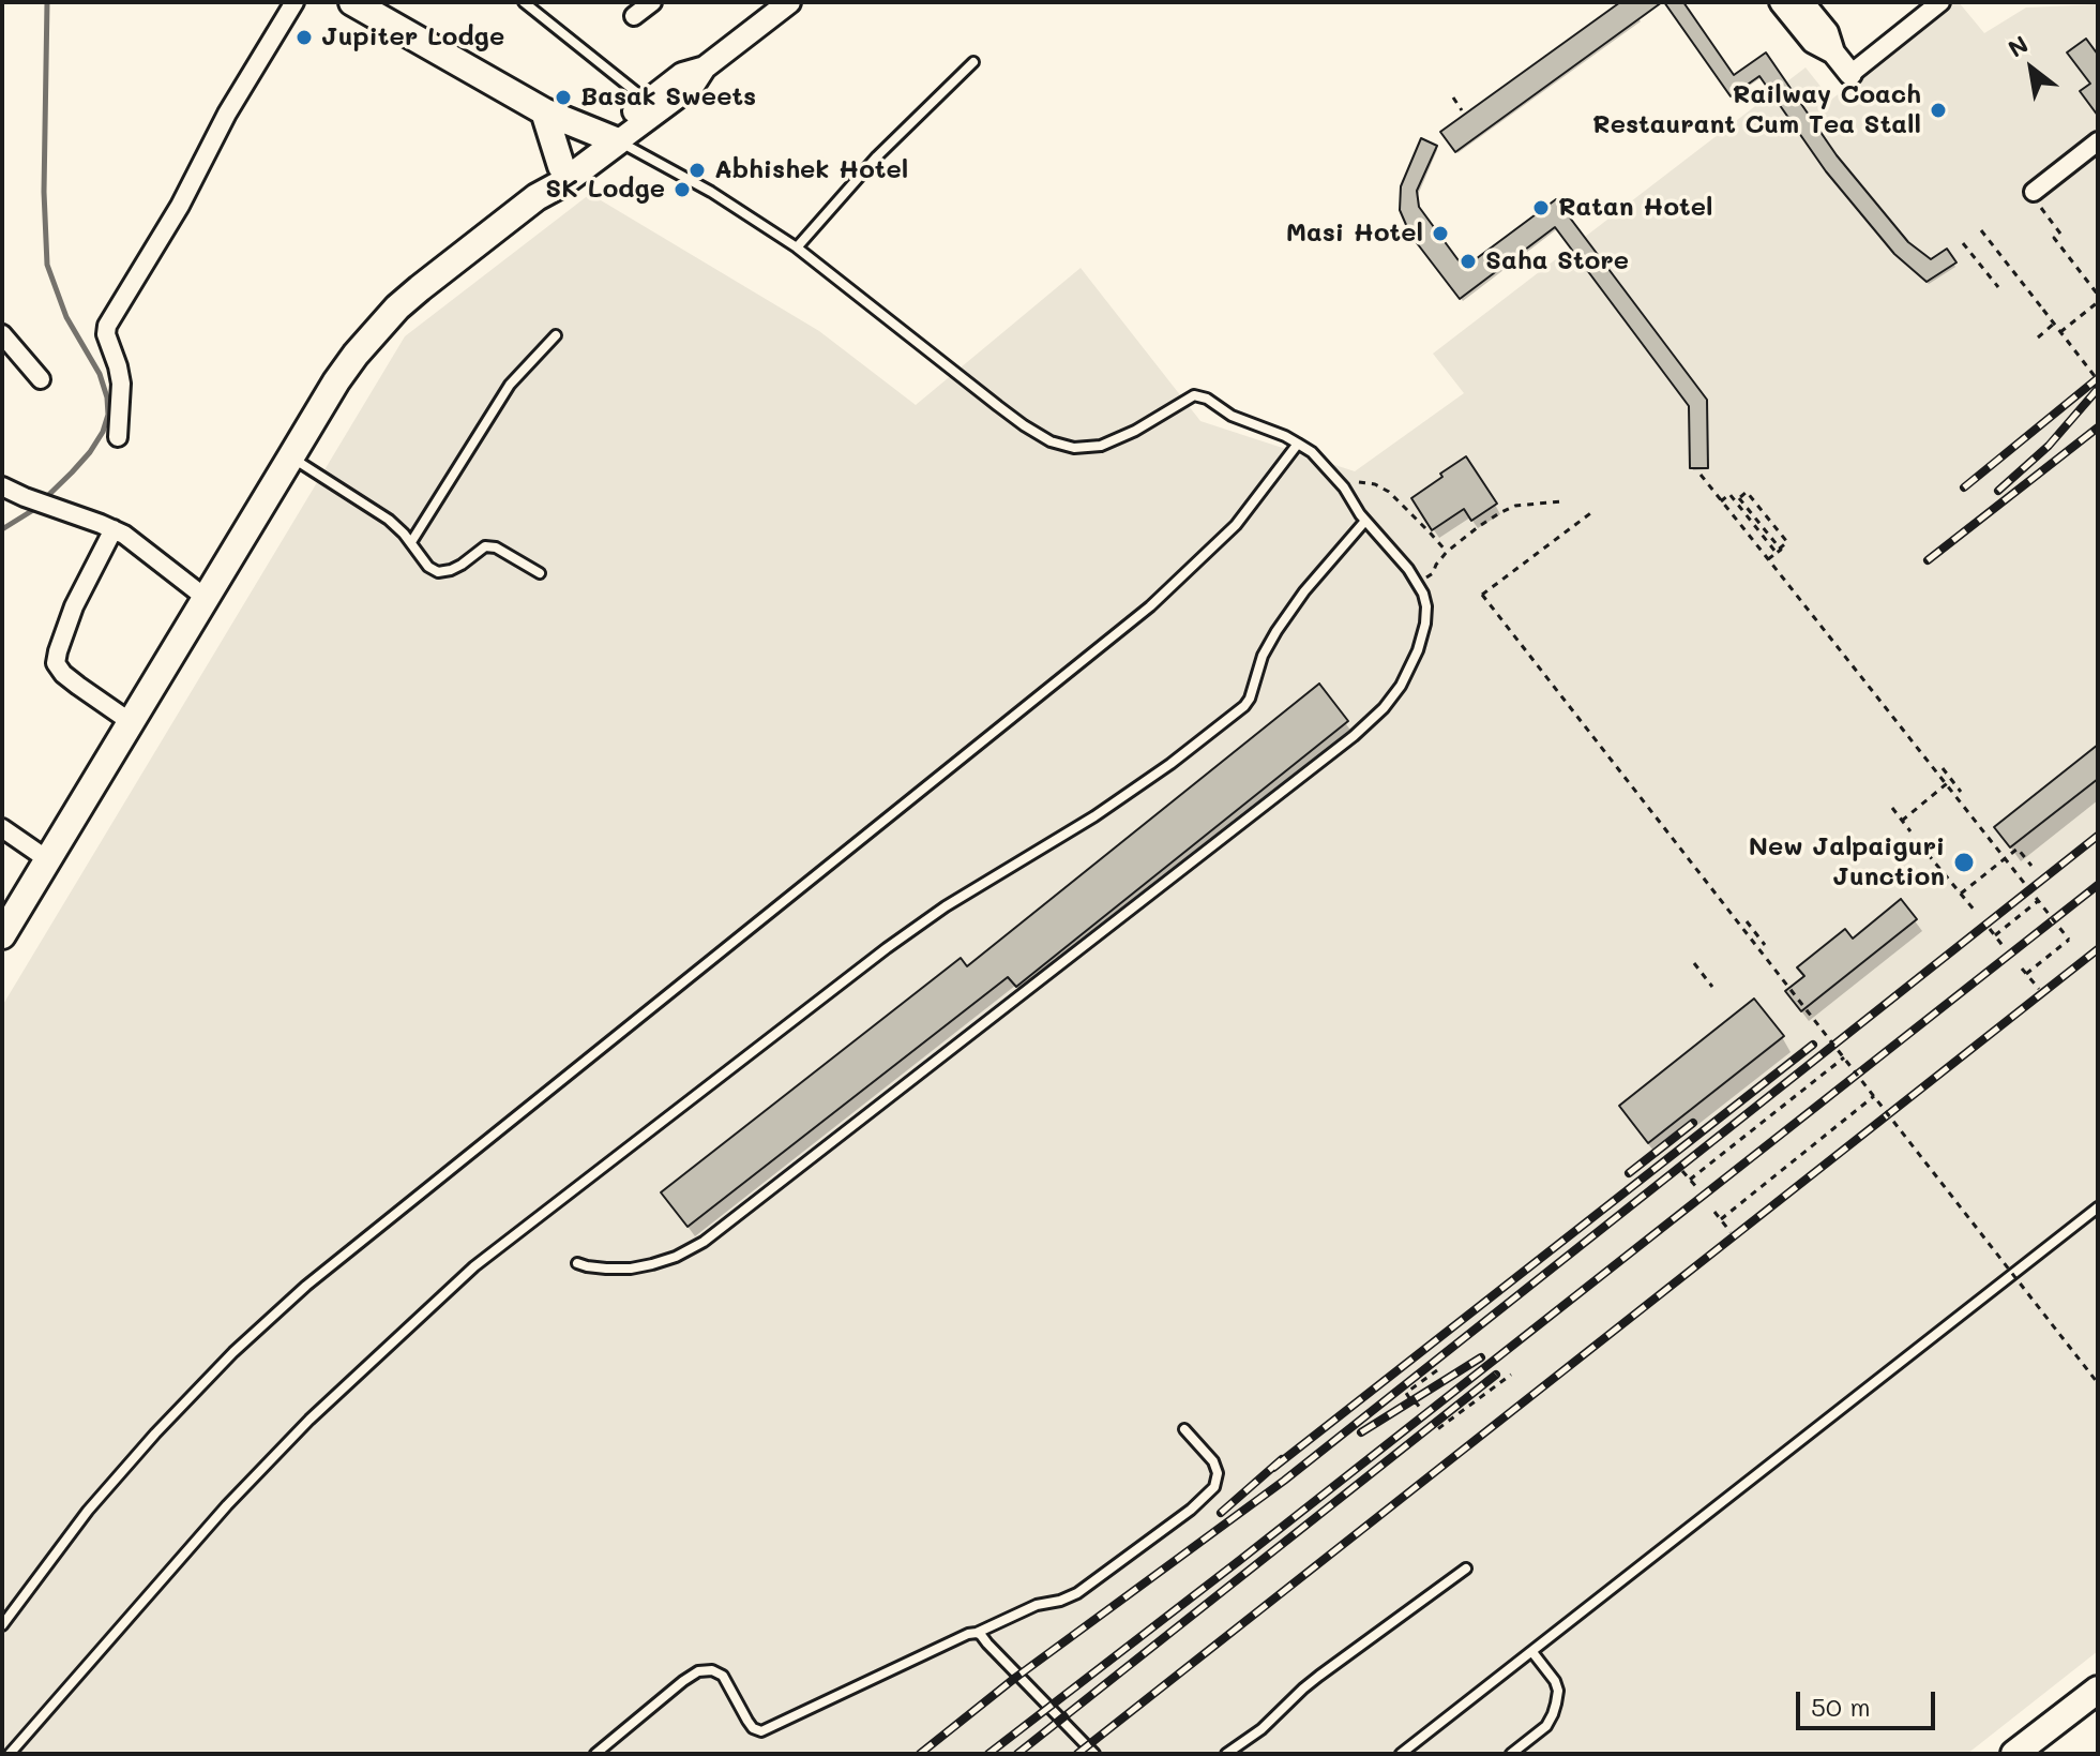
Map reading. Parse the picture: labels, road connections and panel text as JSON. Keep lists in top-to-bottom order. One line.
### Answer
{"places":["Jupiter Lodge","Basak Sweets","Railway Coach Restaurant Cum Tea Stall","Abhishek Hotel","SK Lodge","Ratan Hotel","Masi Hotel","Saha Store","New Jalpaiguri Junction"],"scale_bar":"50 m","north":"top left"}
